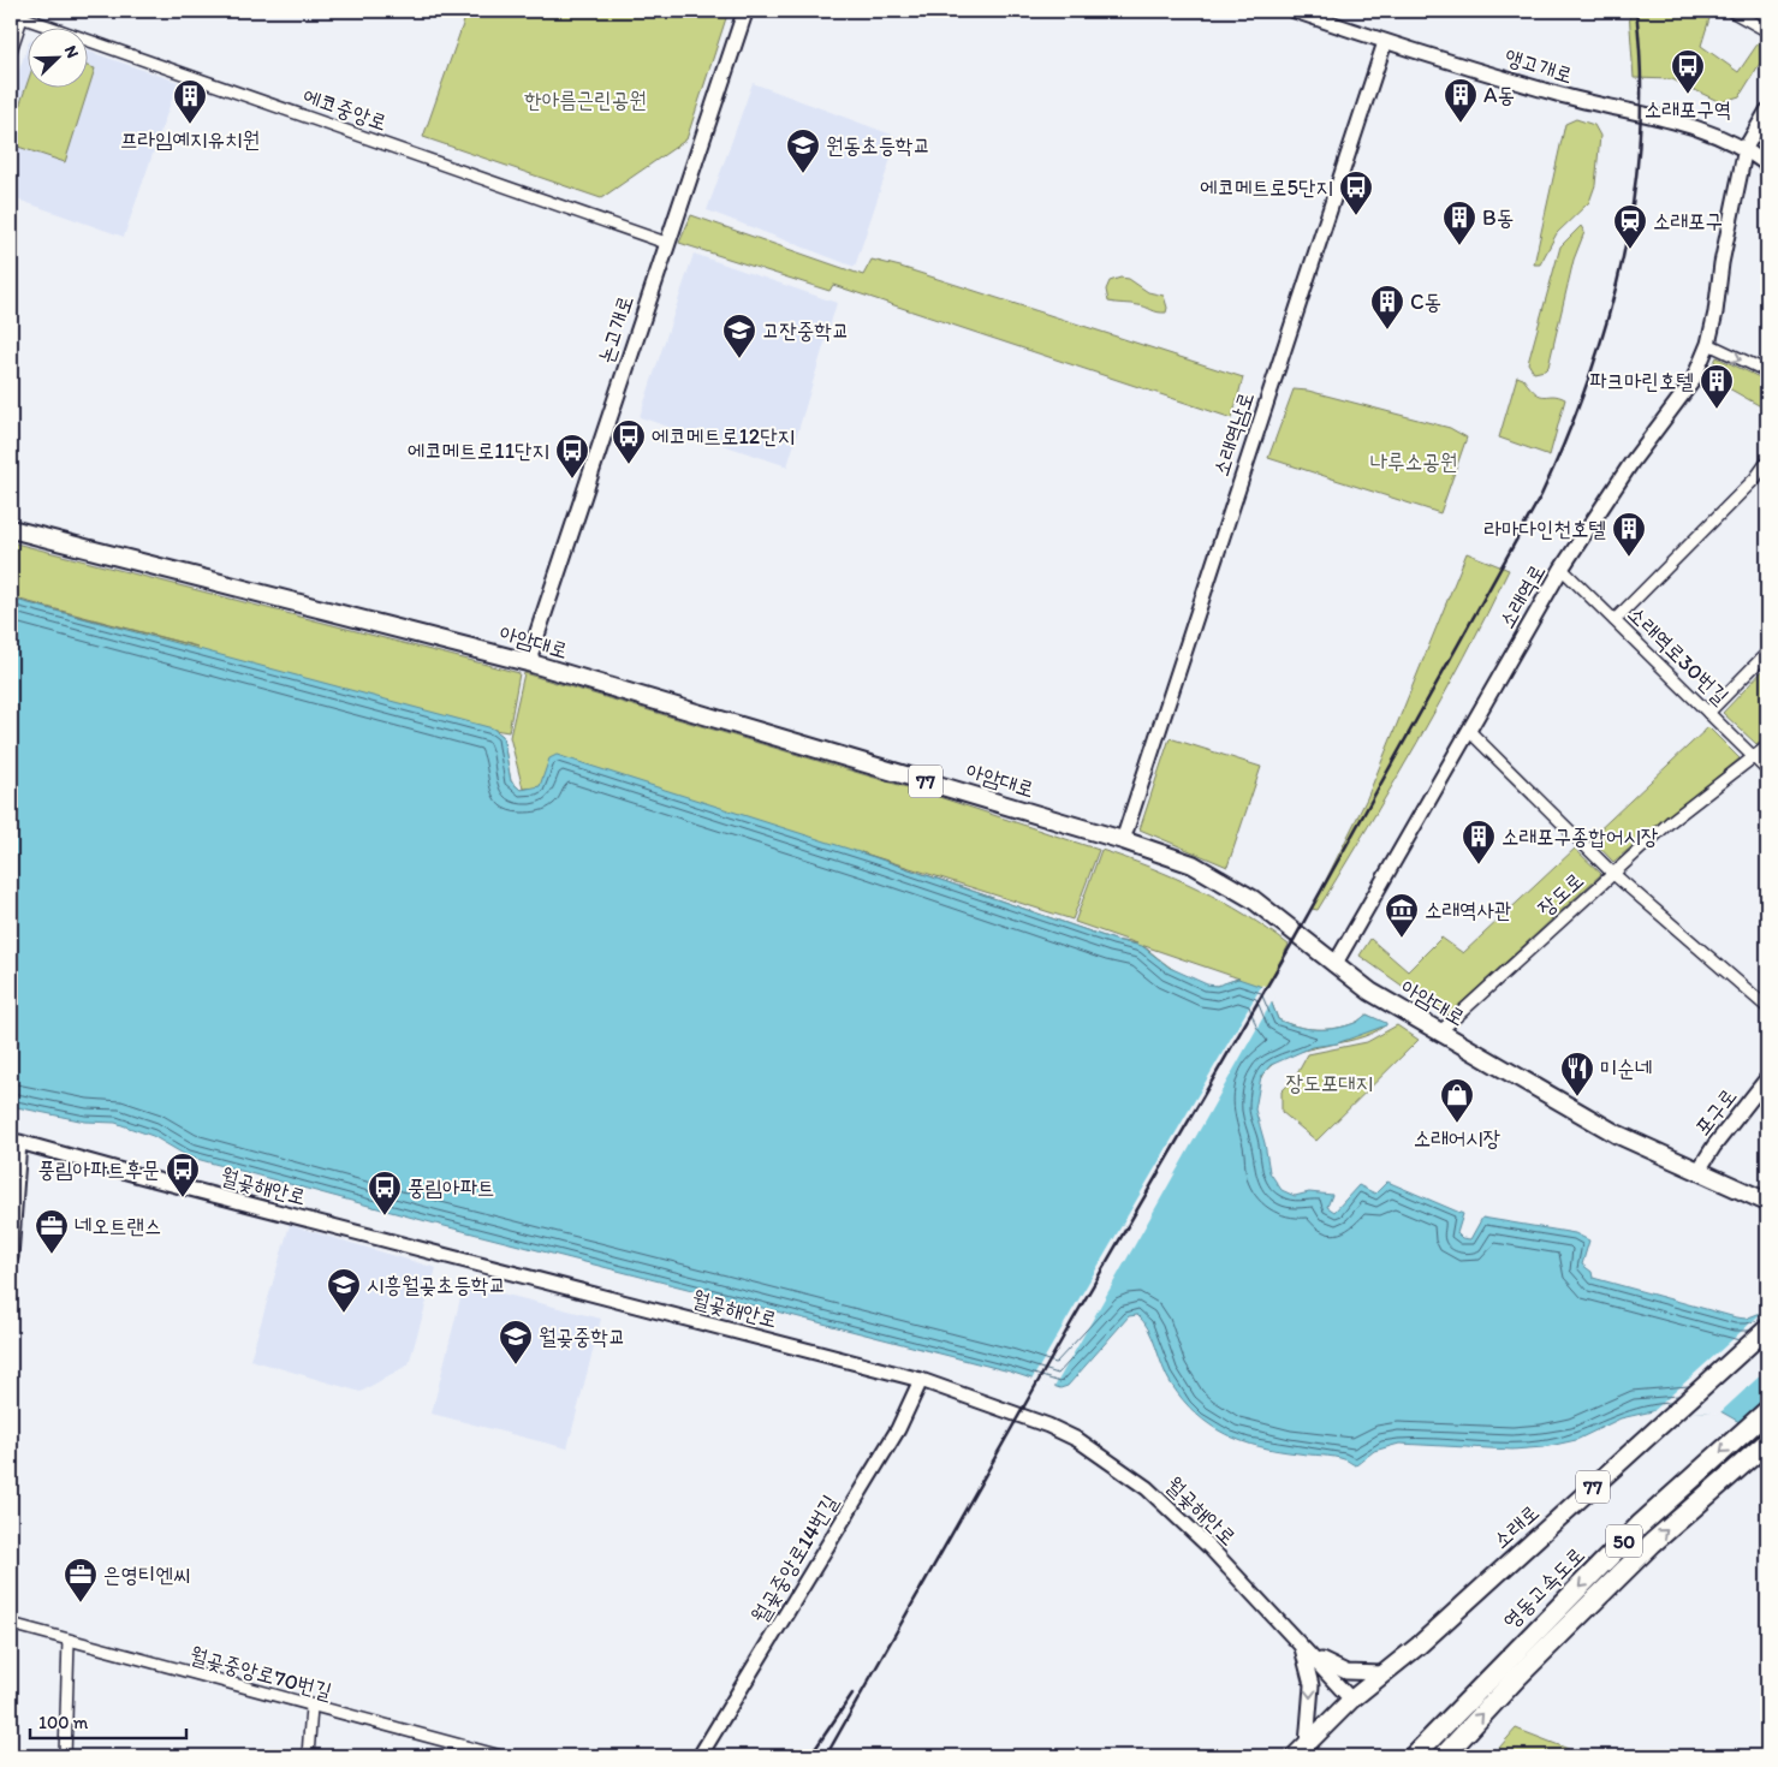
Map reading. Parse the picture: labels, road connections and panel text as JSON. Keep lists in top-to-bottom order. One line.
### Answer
{"streets":{"highway":["50","영동고속도로"],"main road":["논고개로","아암대로","77","소래로"],"street":["앵고개로","에코중앙로","소래역남로","소래역로","소래역로30번길","장도로","포구로","월곶해안로","월곶중앙로14번길","월곶중앙로70번길"]},"crossings":[["앵고개로","소래역남로"],["앵고개로","소래역로"],["에코중앙로","논고개로"],["논고개로","아암대로"],["소래역남로","아암대로"],["소래역로","아암대로"],["소래역로","소래역로30번길"],["아암대로","장도로"],["아암대로","포구로"],["소래역로30번길","장도로"],["월곶해안로","소래로"],["월곶해안로","월곶중앙로14번길"]],"parks":["한아름근린공원","나루소공원","장도포대지"],"places":{"bus stop":["소래포구역","에코메트로5단지","에코메트로12단지","에코메트로11단지","풍림아파트후문","풍림아파트"],"building":["A동","프라임예지유치원","B동","C동","파크마린호텔","라마다인천호텔","소래포구종합어시장"],"school or university":["원동초등학교","고잔중학교","시흥월곶초등학교","월곶중학교"],"station":["소래포구"],"museum":["소래역사관"],"restaurant":["미순네"],"shop":["소래어시장"],"office":["네오트랜스","은영티엔씨"]},"scale_bar":"100 m","north":"top right"}
